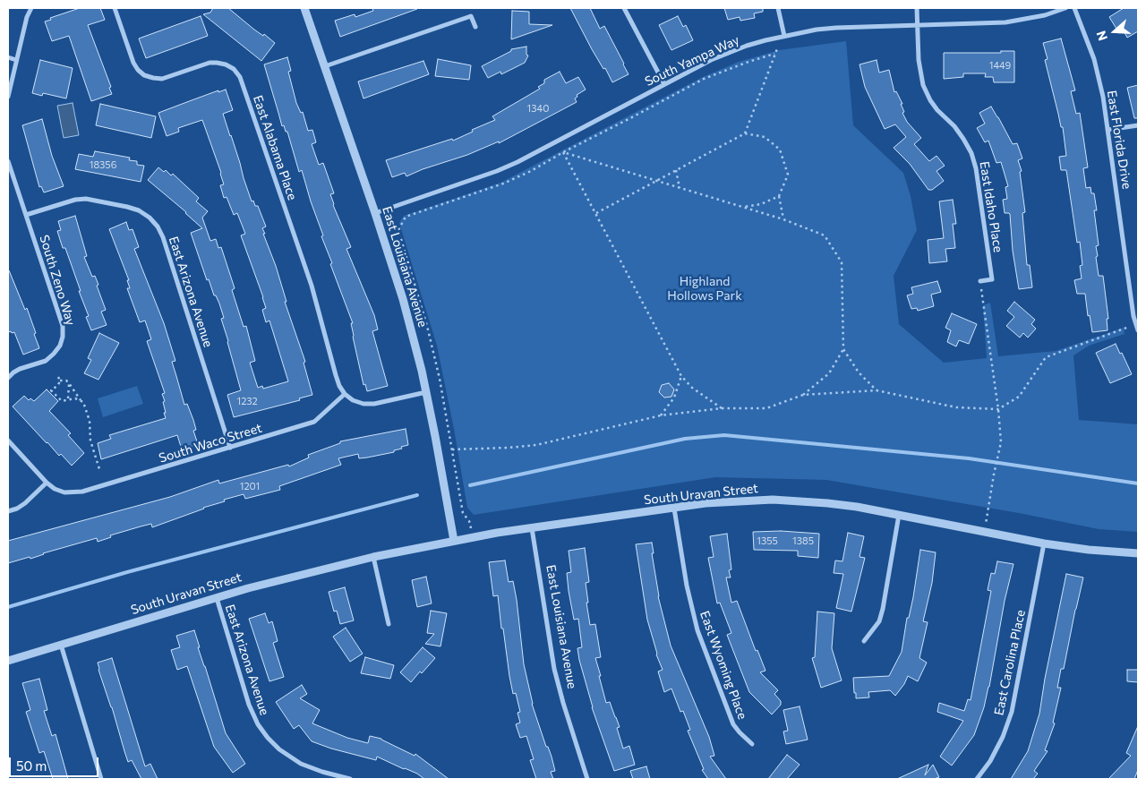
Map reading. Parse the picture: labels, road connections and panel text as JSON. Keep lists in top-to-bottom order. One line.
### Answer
{"streets":{"street":["South Yampa Way","East Florida Drive","East Alabama Place","East Idaho Place","East Louisiana Avenue","South Zeno Way","East Arizona Avenue","South Waco Street","South Uravan Street","East Carolina Place","East Wyoming Place"]},"crossings":[["South Yampa Way","East Idaho Place"],["South Yampa Way","East Louisiana Avenue"],["East Alabama Place","South Waco Street"],["East Louisiana Avenue","South Uravan Street"],["South Zeno Way","East Arizona Avenue"],["East Arizona Avenue","South Waco Street"],["East Arizona Avenue","South Uravan Street"],["South Uravan Street","East Carolina Place"],["South Uravan Street","East Wyoming Place"]],"parks":["Highland Hollows Park"],"house_numbers":["1449","1340","18356","1232","1201","1355","1385"],"scale_bar":"50 m","north":"left"}
